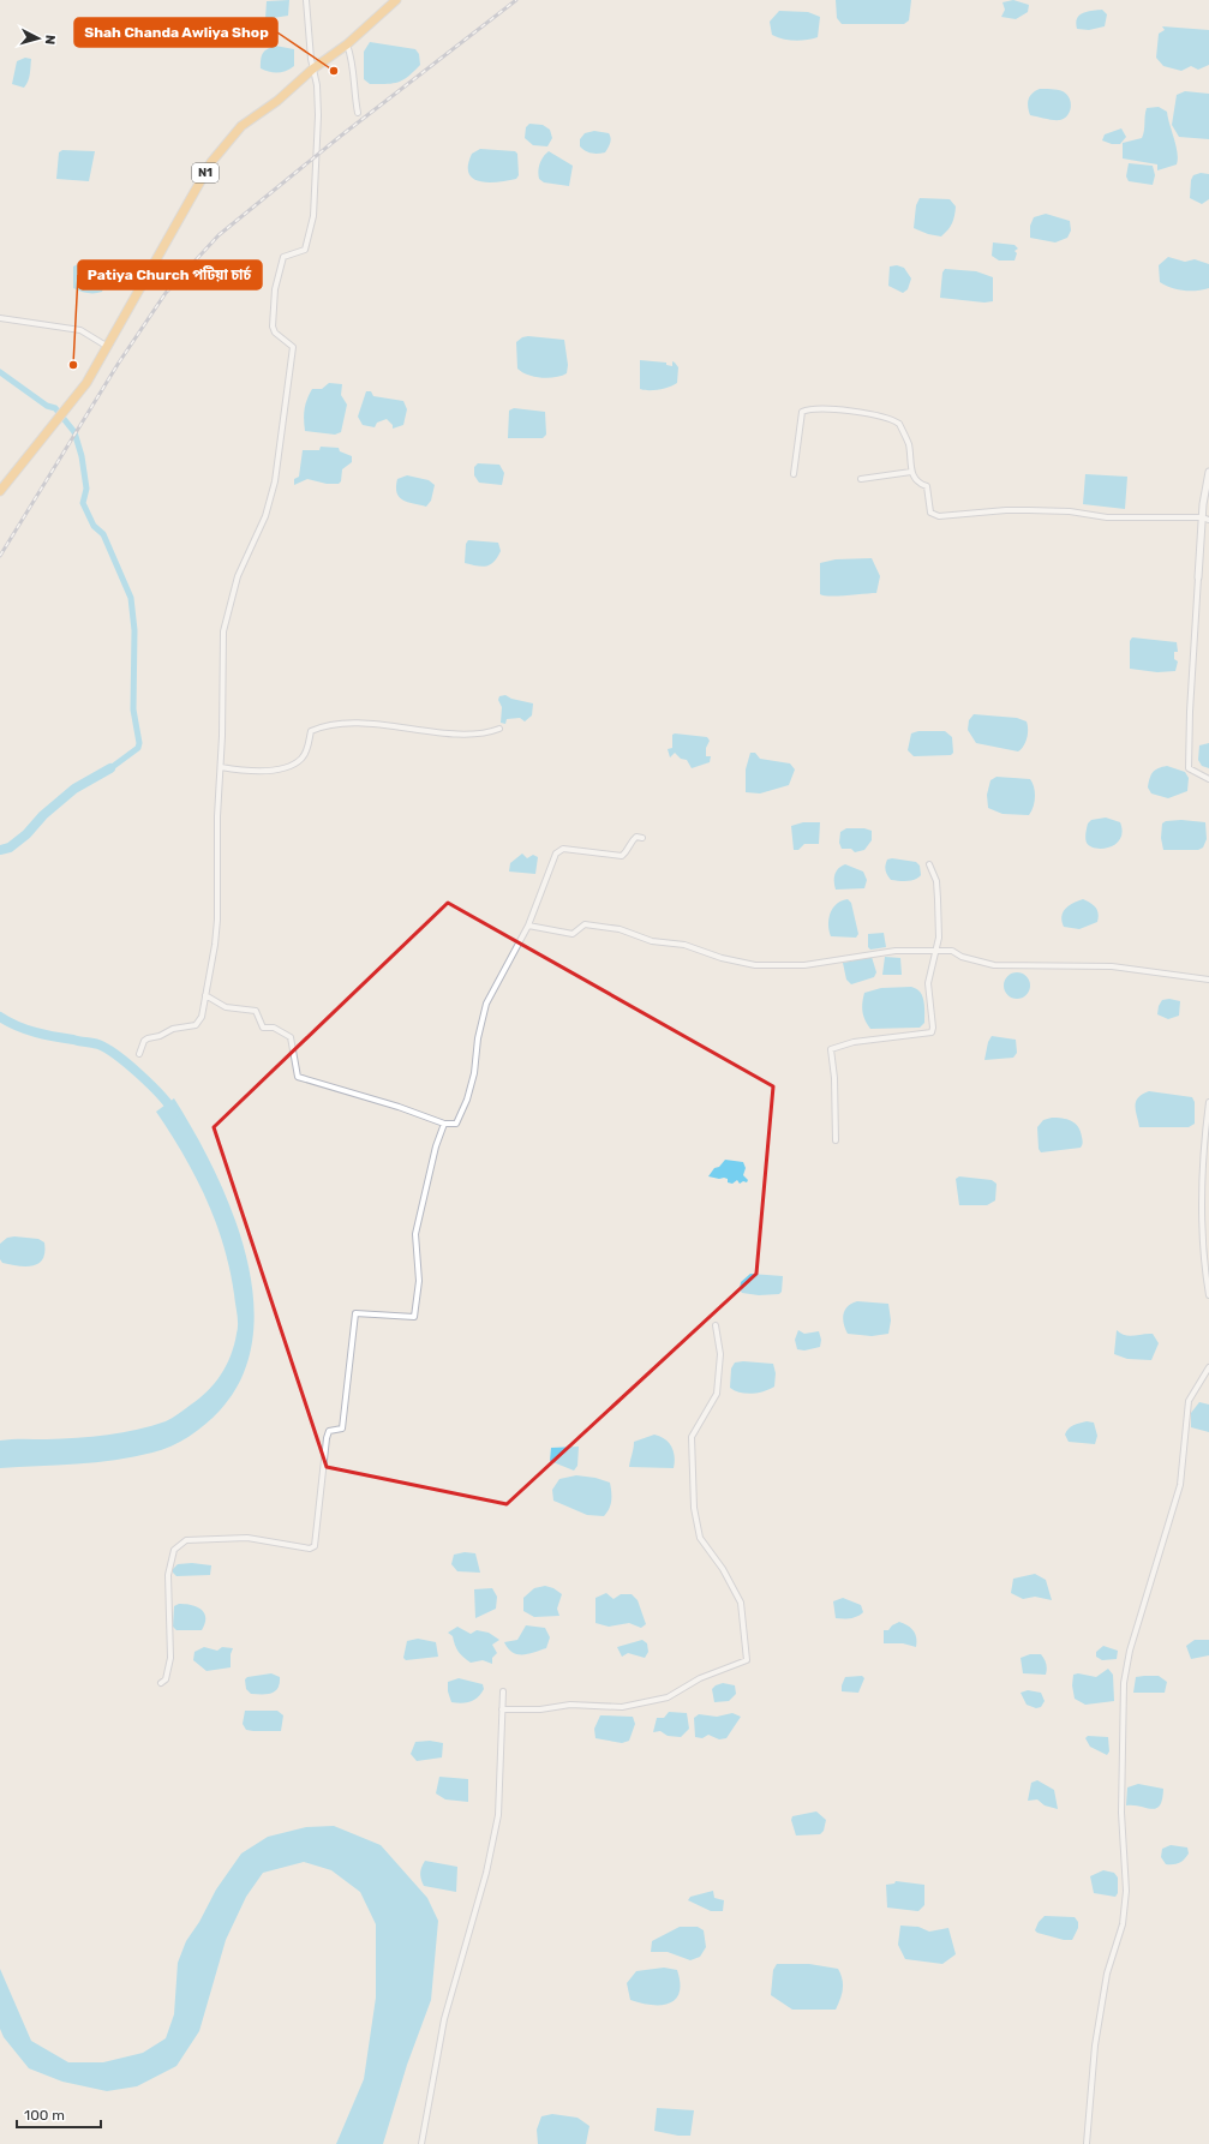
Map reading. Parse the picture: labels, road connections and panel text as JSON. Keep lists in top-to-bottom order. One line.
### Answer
{"streets":{"highway":["N1"]},"places":["Shah Chanda Awliya Shop","Patiya Church পটিয়া চার্চ"],"scale_bar":"100 m","north":"right"}
